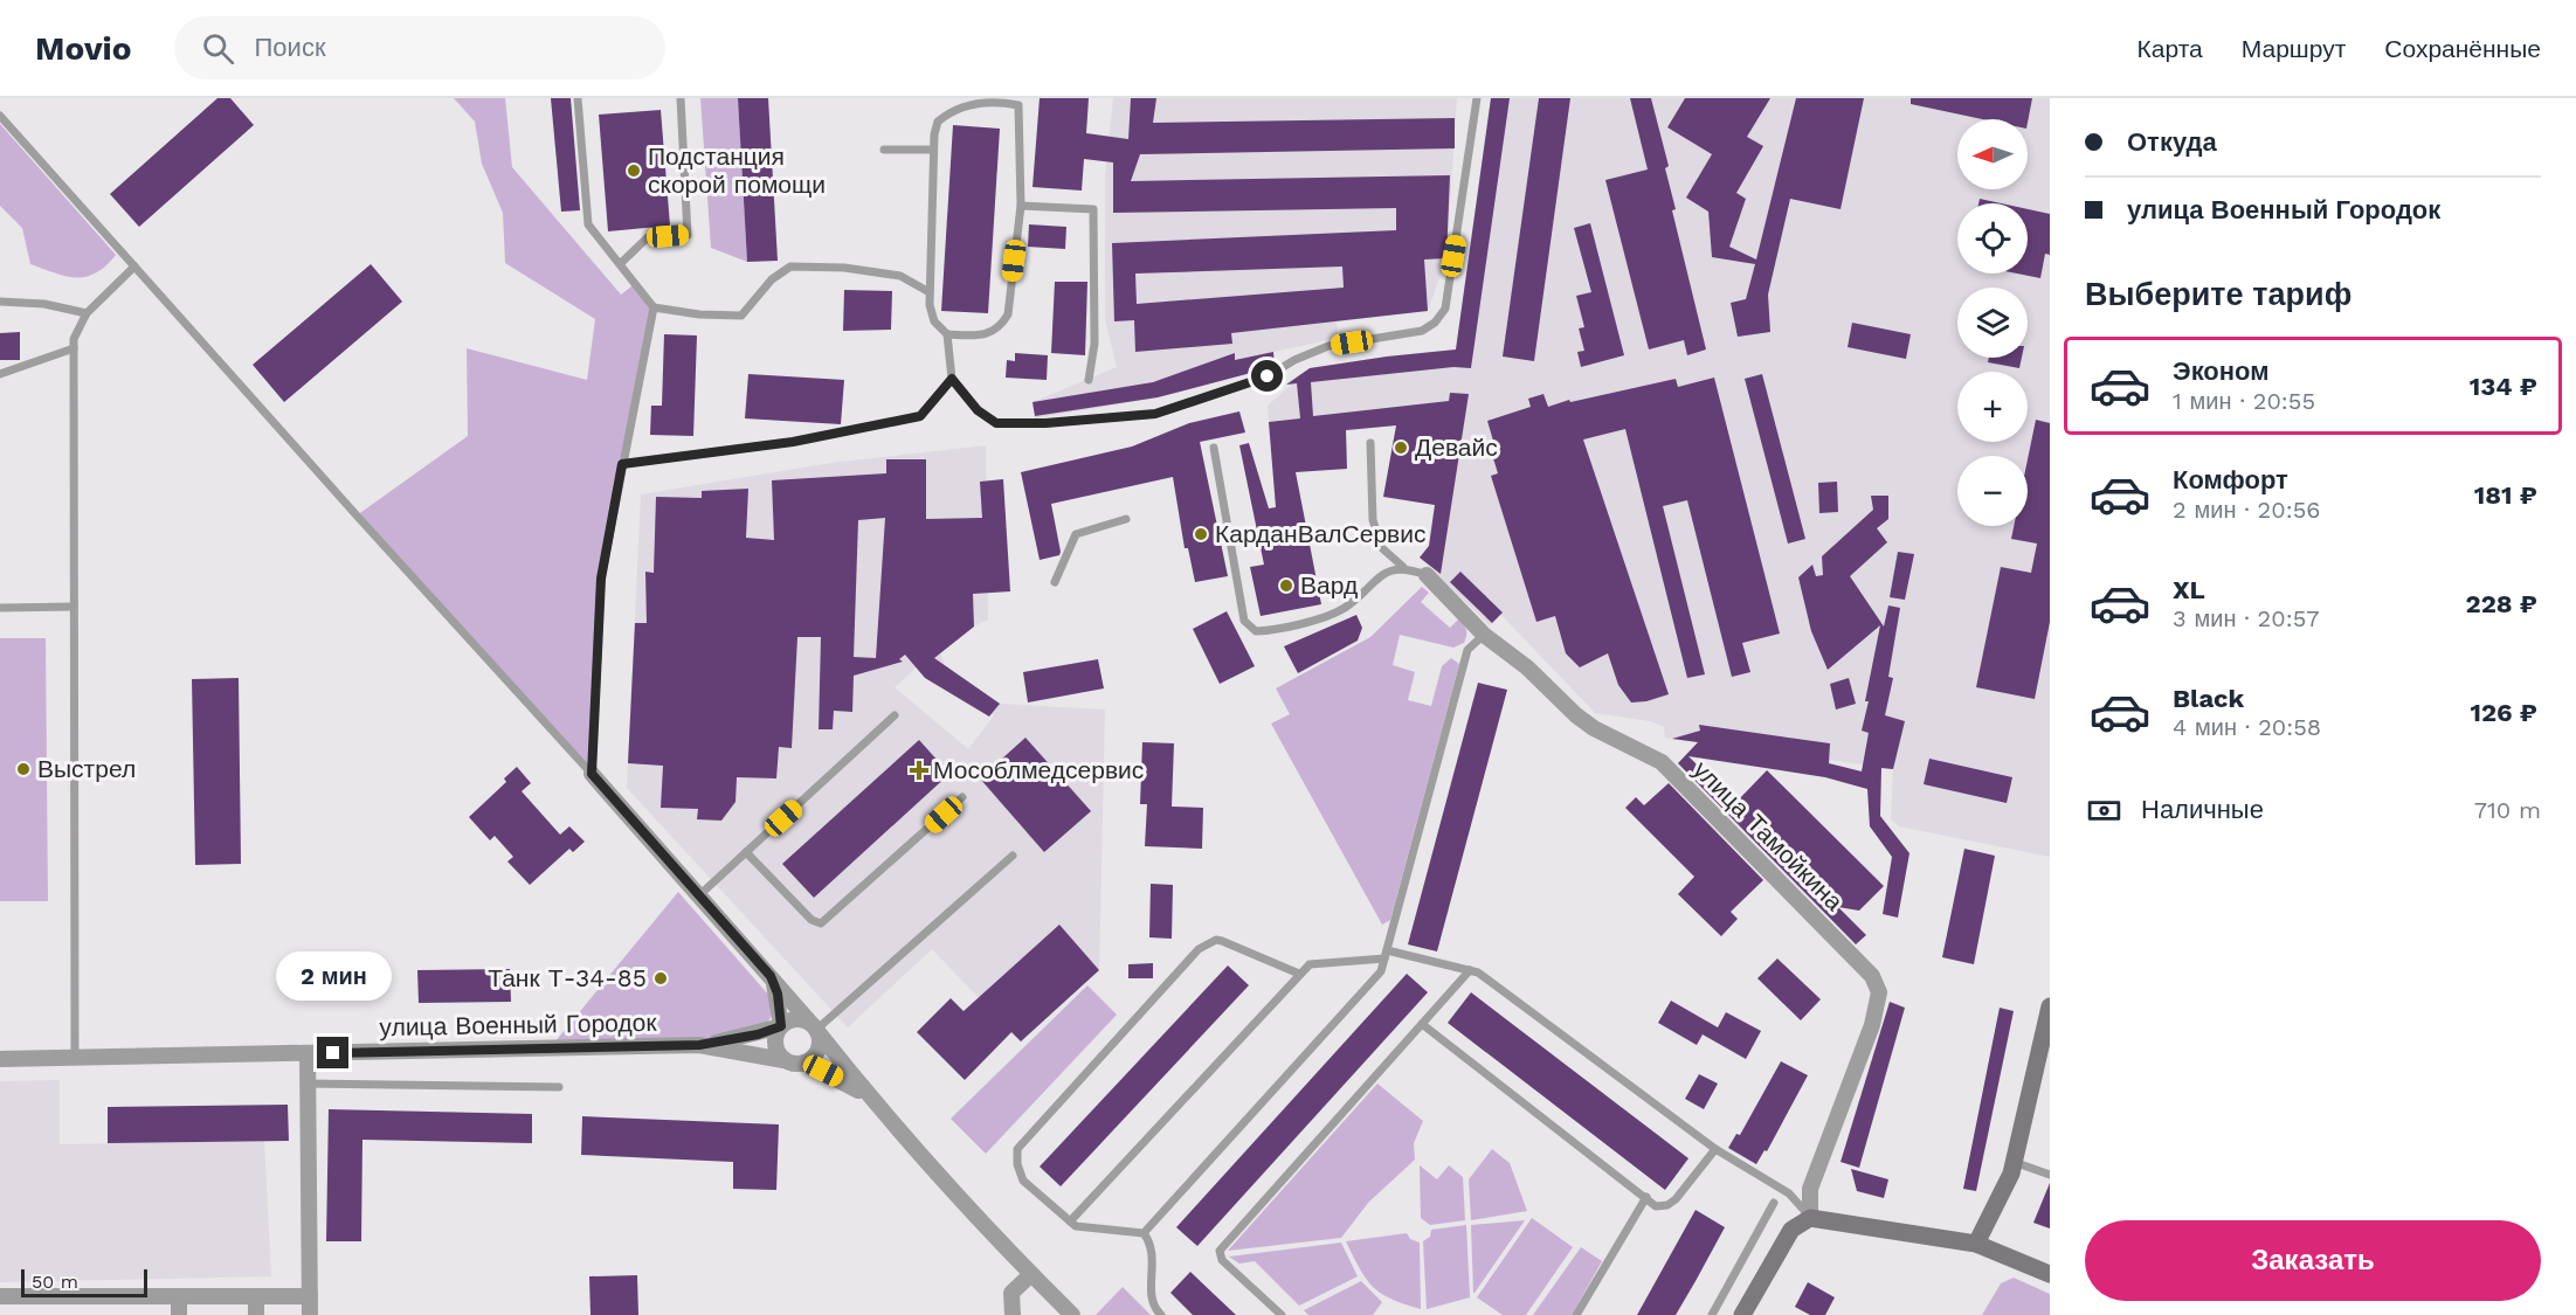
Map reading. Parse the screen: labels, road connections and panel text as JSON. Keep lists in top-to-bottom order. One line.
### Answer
{"streets":{"street":["улица Тамойкина","улица Военный Городок"]},"places":{"other":["Подстанция скорой помощи","Девайс","КарданВалСервис","Вард","Выстрел","Танк Т-34-85"],"health":["Мособлмедсервис"]},"scale_bar":"50 m","north":"left","page":{"header":"Movio","search":"Поиск","nav":["Карта","Маршрут","Сохранённые"],"banner":["Откуда","улица Военный Городок"],"map_buttons":["+","−"],"heading":"Выберите тариф","list":[{"name":"Эконом","note":"1 мин · 20:55","value":"134 ₽"},{"name":"Комфорт","note":"2 мин · 20:56","value":"181 ₽"},{"name":"XL","note":"3 мин · 20:57","value":"228 ₽"},{"name":"Black","note":"4 мин · 20:58","value":"126 ₽"}],"pay":["Наличные","710 m"],"bubble":"2 мин","buttons":"Заказать","scale":"50 m"}}
